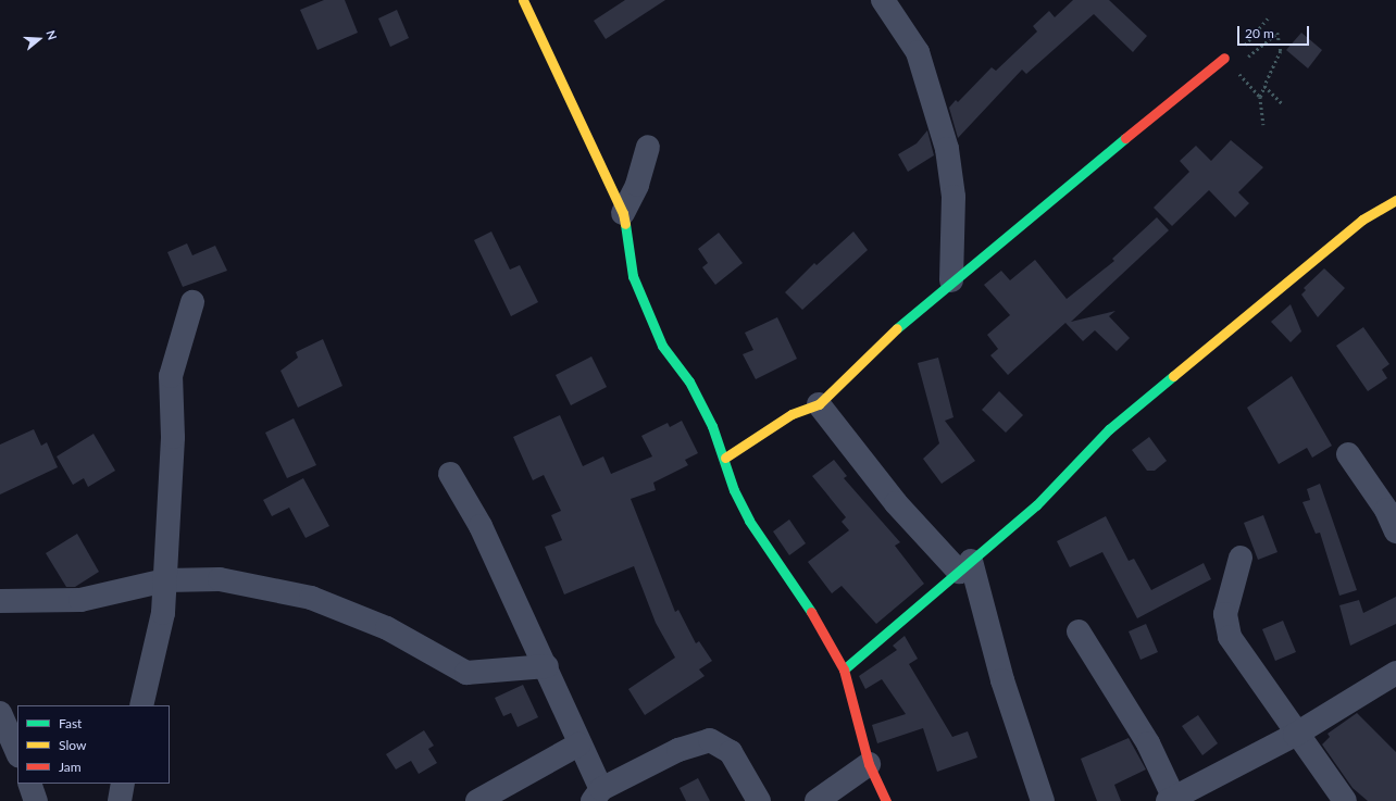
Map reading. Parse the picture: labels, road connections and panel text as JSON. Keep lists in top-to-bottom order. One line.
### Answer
{"legend":["Fast","Slow","Jam"],"scale_bar":"20 m","north":"right"}
